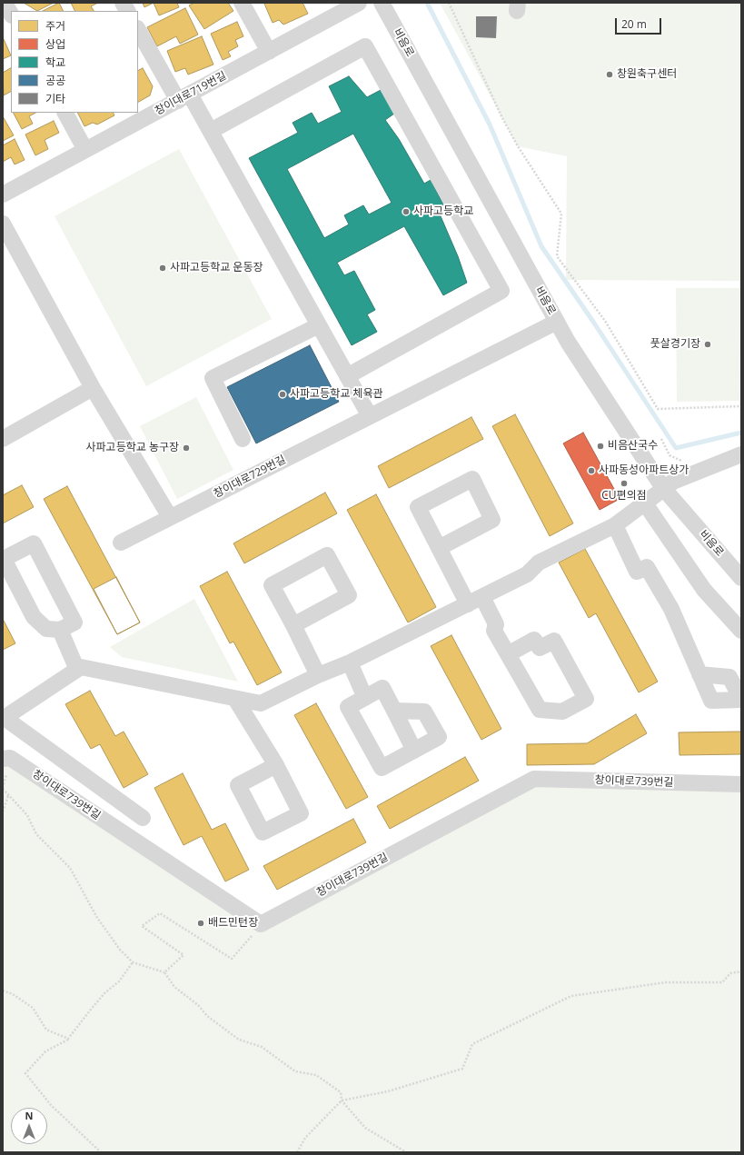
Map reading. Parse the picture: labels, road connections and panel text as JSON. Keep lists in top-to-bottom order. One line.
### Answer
{"streets":{"street":["비음로","창이대로719번길","창이대로729번길","창이대로739번길"]},"crossings":[["비음로","창이대로729번길"]],"places":["창원축구센터","사파고등학교","사파고등학교 운동장","풋살경기장","사파고등학교 체육관","비음산국수","사파고등학교 농구장","사파동성아파트상가","CU편의점","배드민턴장"],"legend":["주거","상업","학교","공공","기타"],"scale_bar":"20 m","north":"top"}
